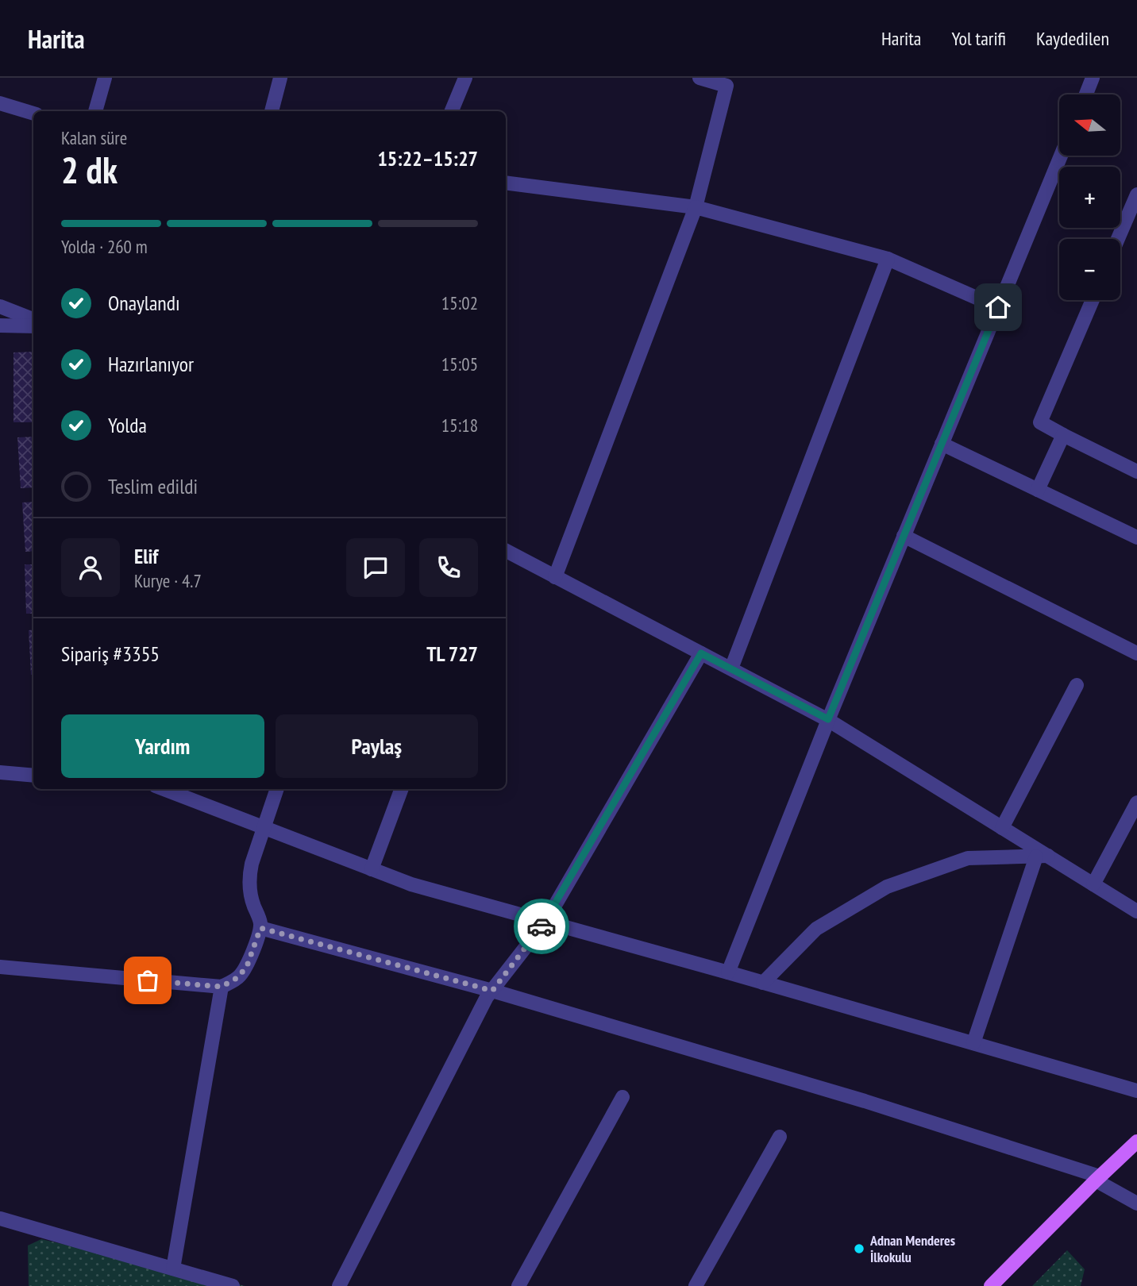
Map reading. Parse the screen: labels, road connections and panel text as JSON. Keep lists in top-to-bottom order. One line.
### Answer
{"places":["Adnan Menderes İlkokulu"],"north":"left","page":{"header":"Harita","nav":["Harita","Yol tarifi","Kaydedilen"],"map_buttons":["+","−"],"heading":["2 dk","Kalan süre","15:22–15:27"],"panel":["Elif","Kurye · 4.7","Sipariş #3355","TL 727"],"bar":"Yolda · 260 m","list":[["Onaylandı","15:02"],["Hazırlanıyor","15:05"],["Yolda","15:18"],"Teslim edildi"],"buttons":["Yardım","Paylaş"]}}
